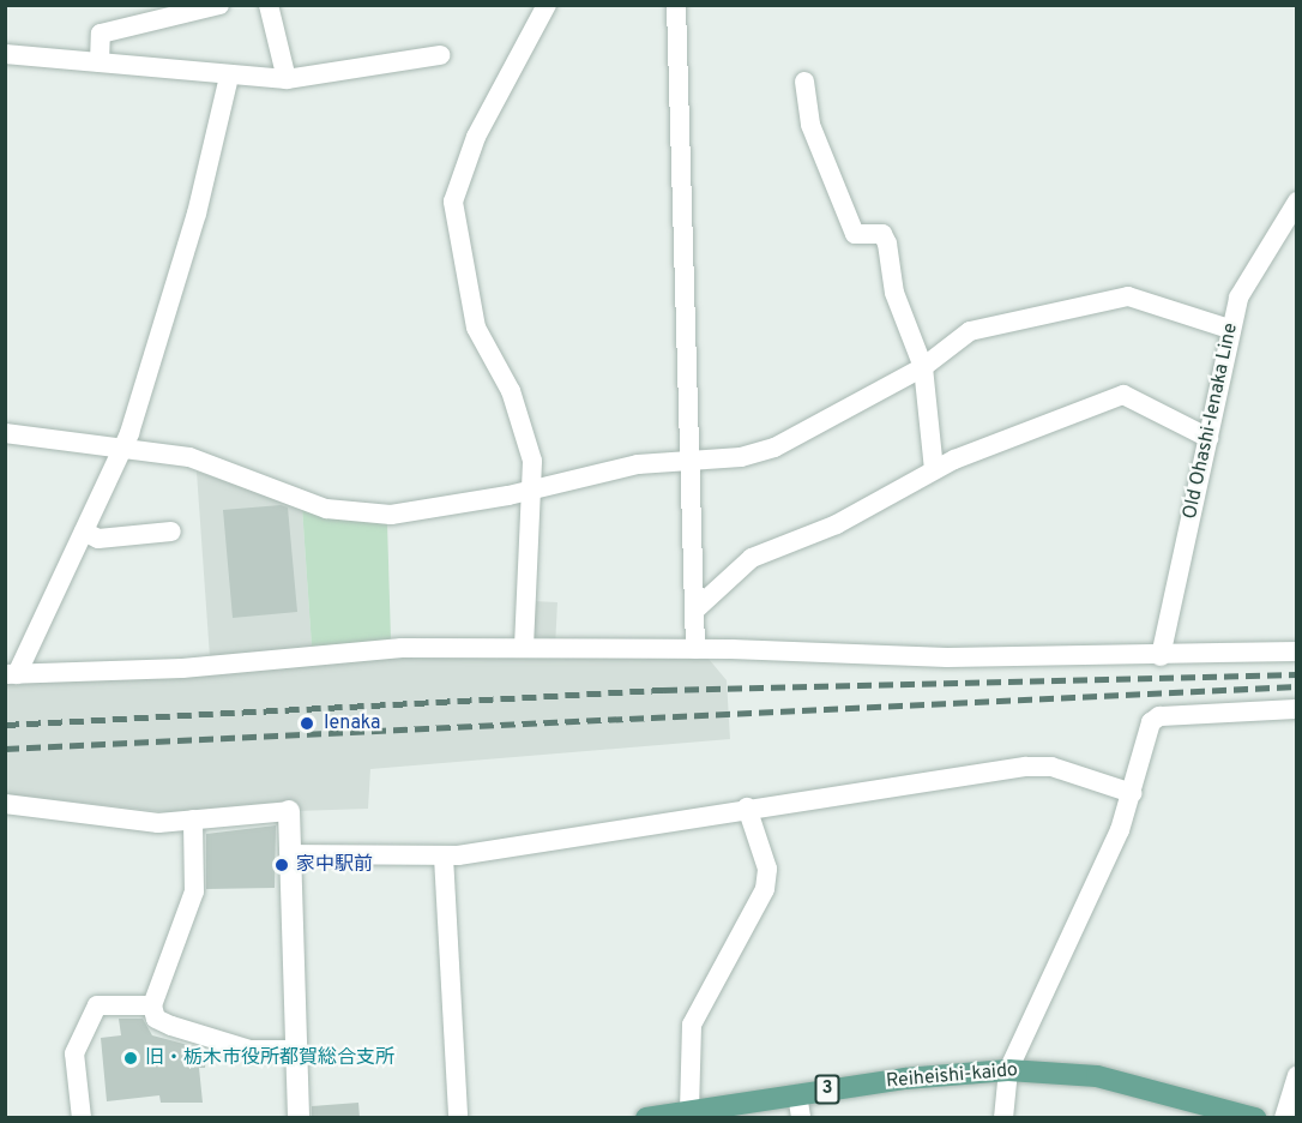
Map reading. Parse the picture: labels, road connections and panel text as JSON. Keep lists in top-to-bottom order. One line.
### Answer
{"streets":{"main road":["Reiheishi-kaido","3"],"street":["Old Ohashi-Ienaka Line"]},"places":["Ienaka","家中駅前","旧・栃木市役所都賀総合支所"]}
